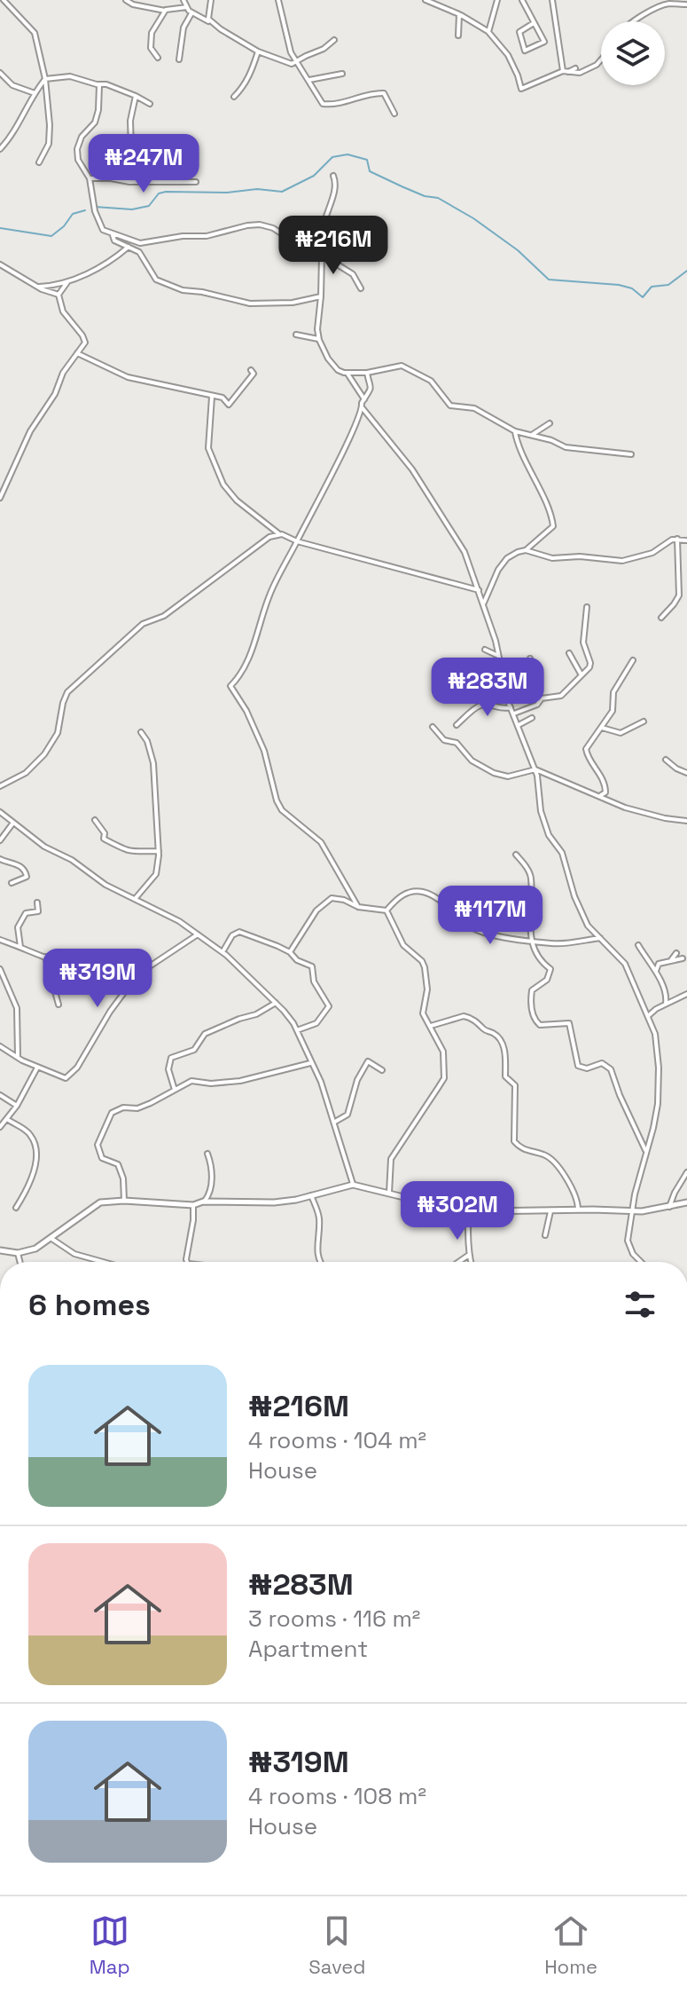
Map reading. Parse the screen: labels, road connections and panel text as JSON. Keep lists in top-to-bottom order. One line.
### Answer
{"page":{"price":["₦247M","₦216M","₦283M","₦117M","₦319M","₦302M"],"heading":"6 homes","list":[{"name":"₦216M","note":"4 rooms · 104 m² · House"},{"name":"₦283M","note":"3 rooms · 116 m² · Apartment"},{"name":"₦319M","note":"4 rooms · 108 m² · House"}],"tabs":["Map","Saved","Home"]}}
